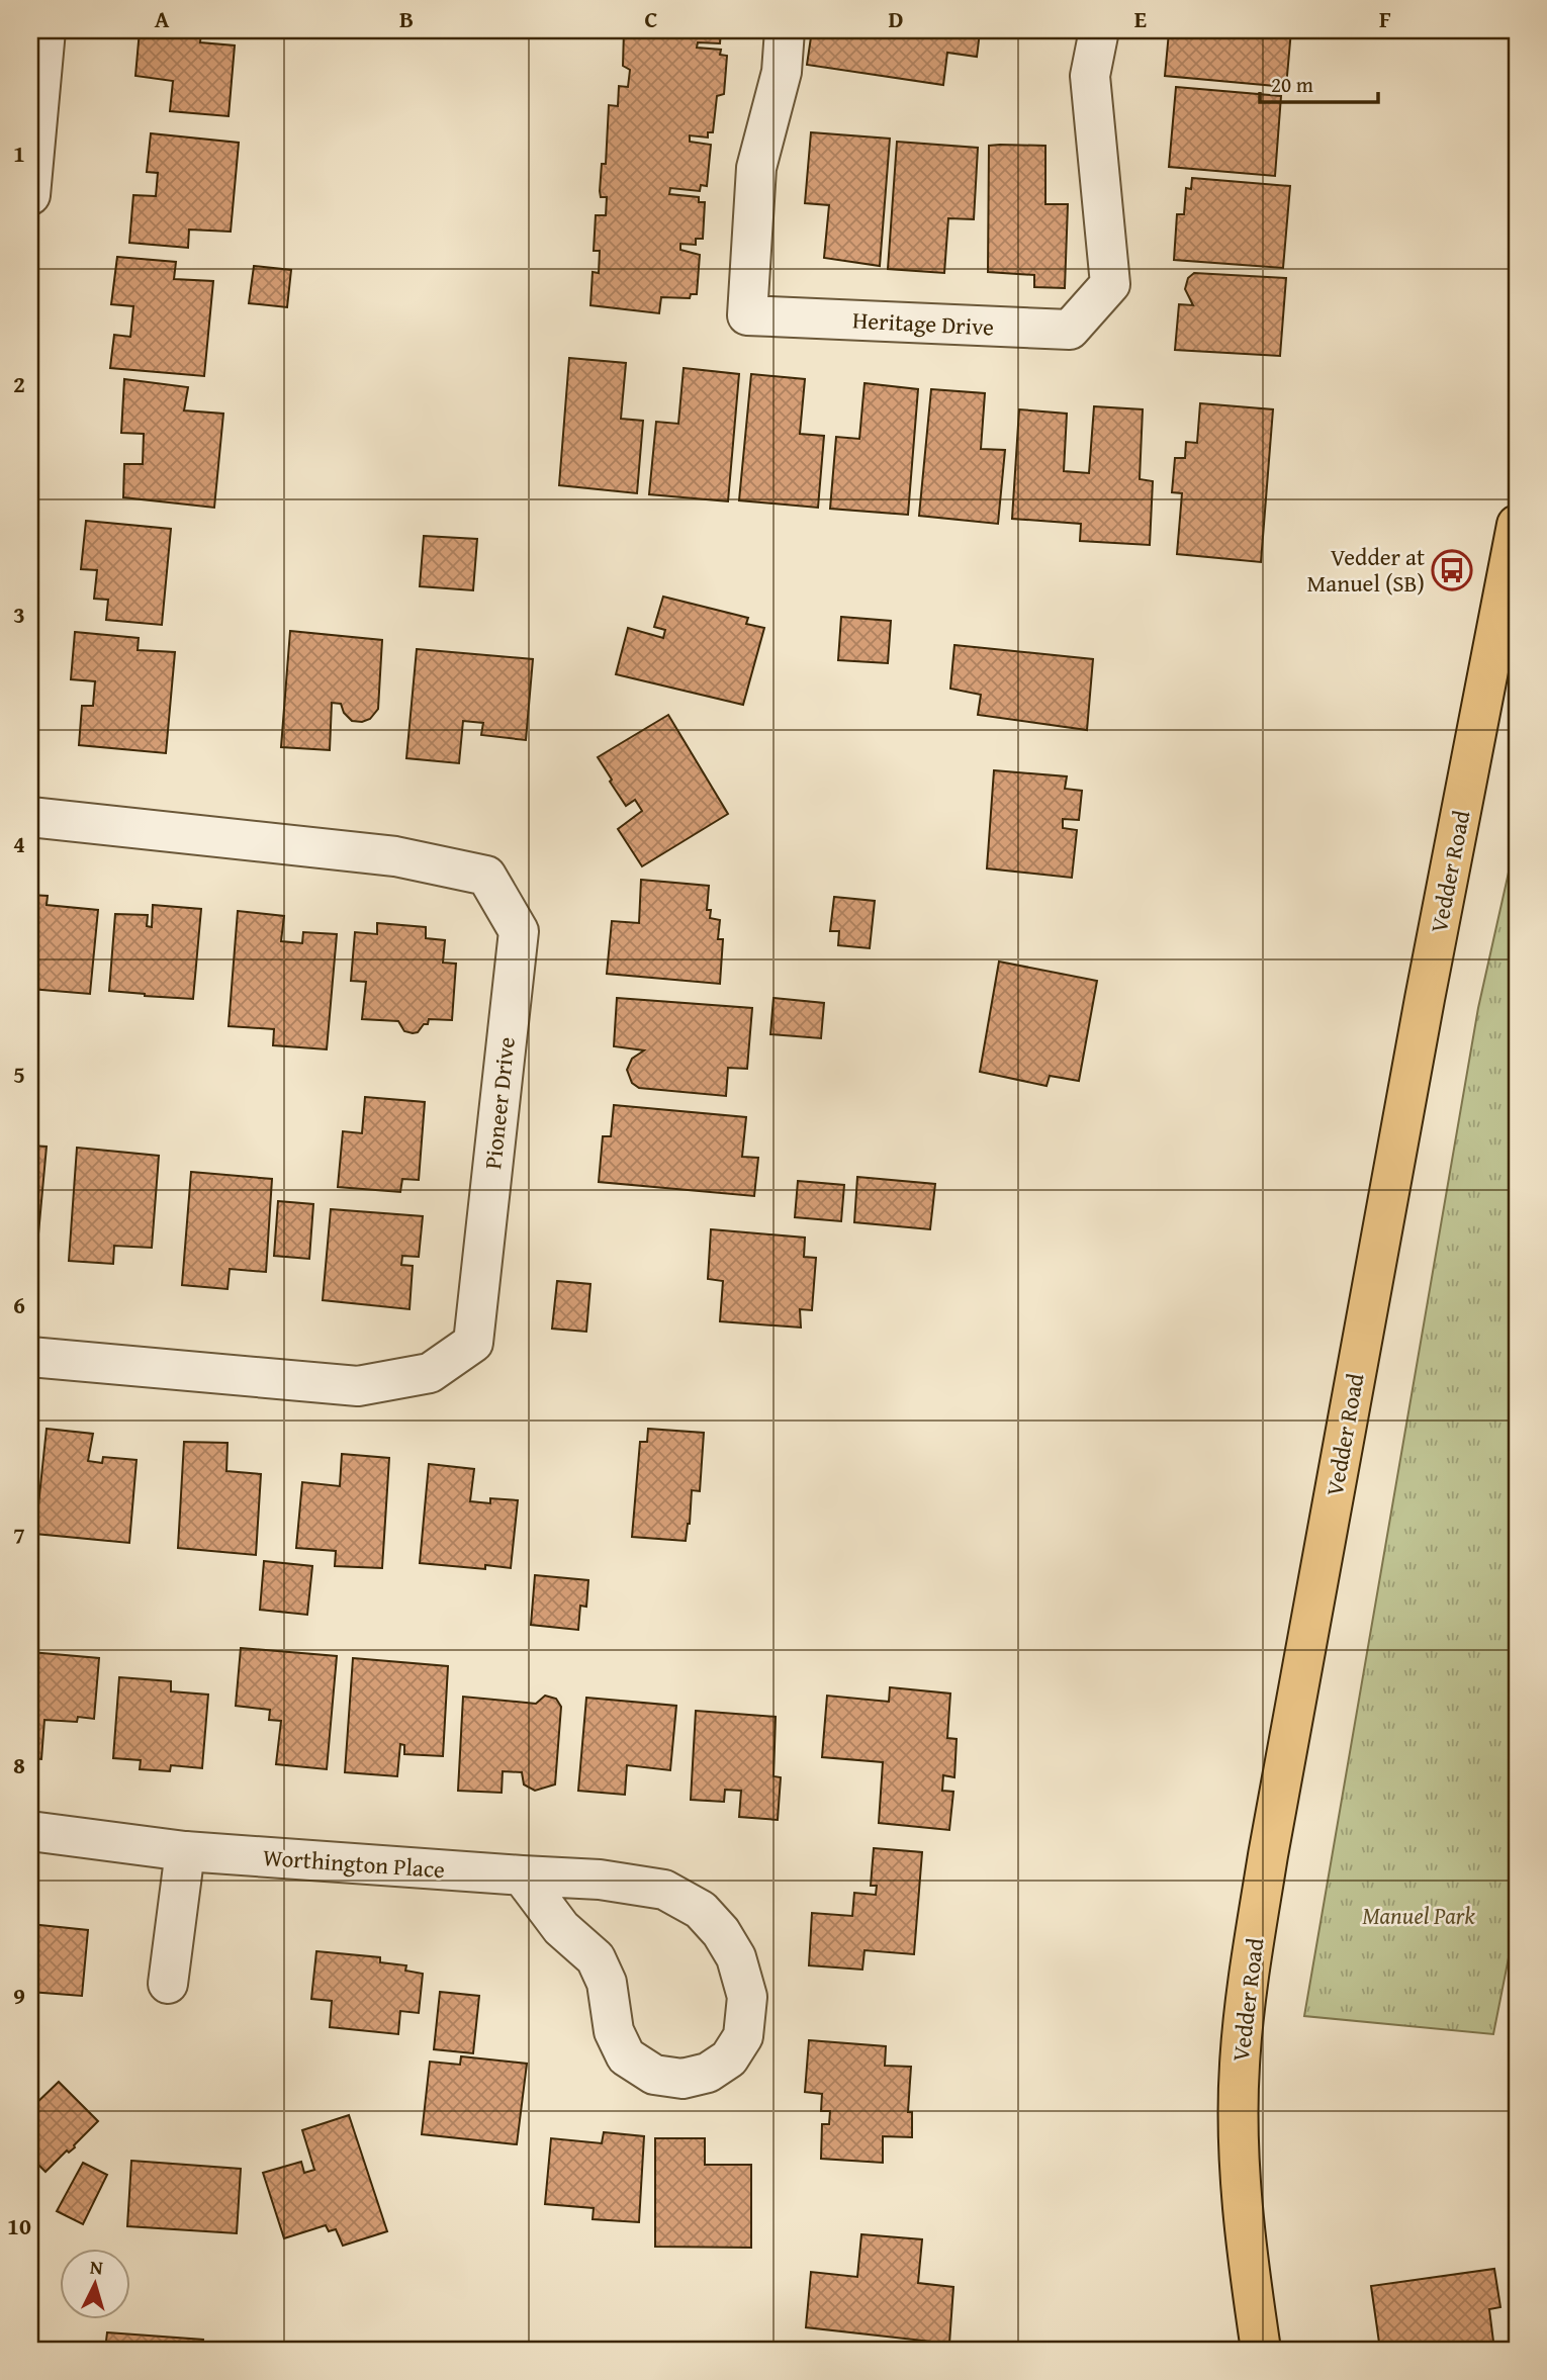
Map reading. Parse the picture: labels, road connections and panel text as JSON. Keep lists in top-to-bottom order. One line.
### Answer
{"streets":{"main road":["Vedder Road"],"street":["Heritage Drive","Pioneer Drive","Worthington Place"]},"parks":["Manuel Park"],"places":{"bus stop":["Vedder at Manuel (SB)"]},"scale_bar":"20 m","north":"top","grid":{"columns":["A","B","C","D","E","F"],"rows":["1","2","3","4","5","6","7","8","9","10"]}}
